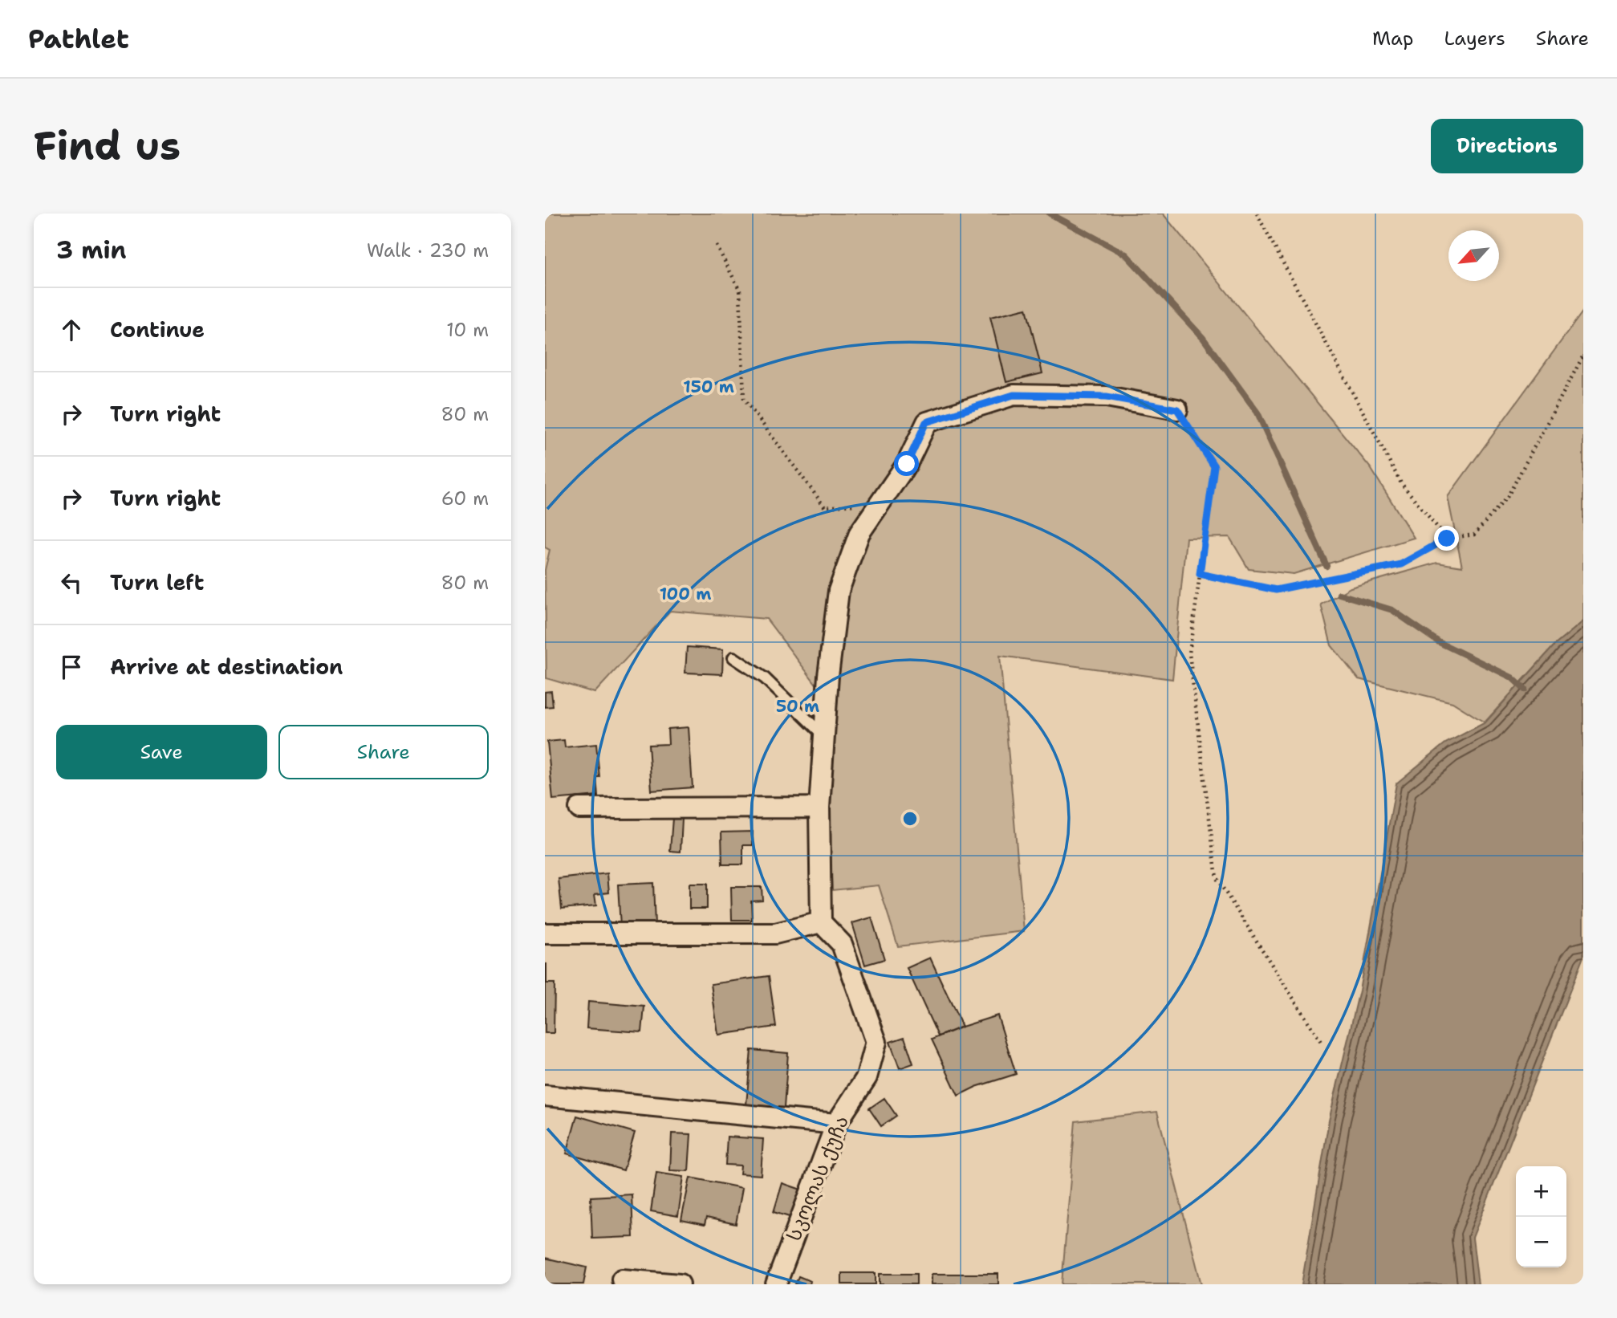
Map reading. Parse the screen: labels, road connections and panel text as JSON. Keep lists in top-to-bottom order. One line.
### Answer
{"streets":{"street":["სკოლას ქუჩა"]},"north":"bottom left","page":{"header":"Pathlet","nav":["Map","Layers","Share"],"buttons":["Directions",["Save","Share"]],"title":"Find us","heading":["3 min","Walk · 230 m"],"list":[["Continue","10 m"],["Turn right","80 m"],["Turn right","60 m"],["Turn left","80 m"],"Arrive at destination"],"map_buttons":["+","−"]},"rings":["150 m","100 m","50 m"]}
